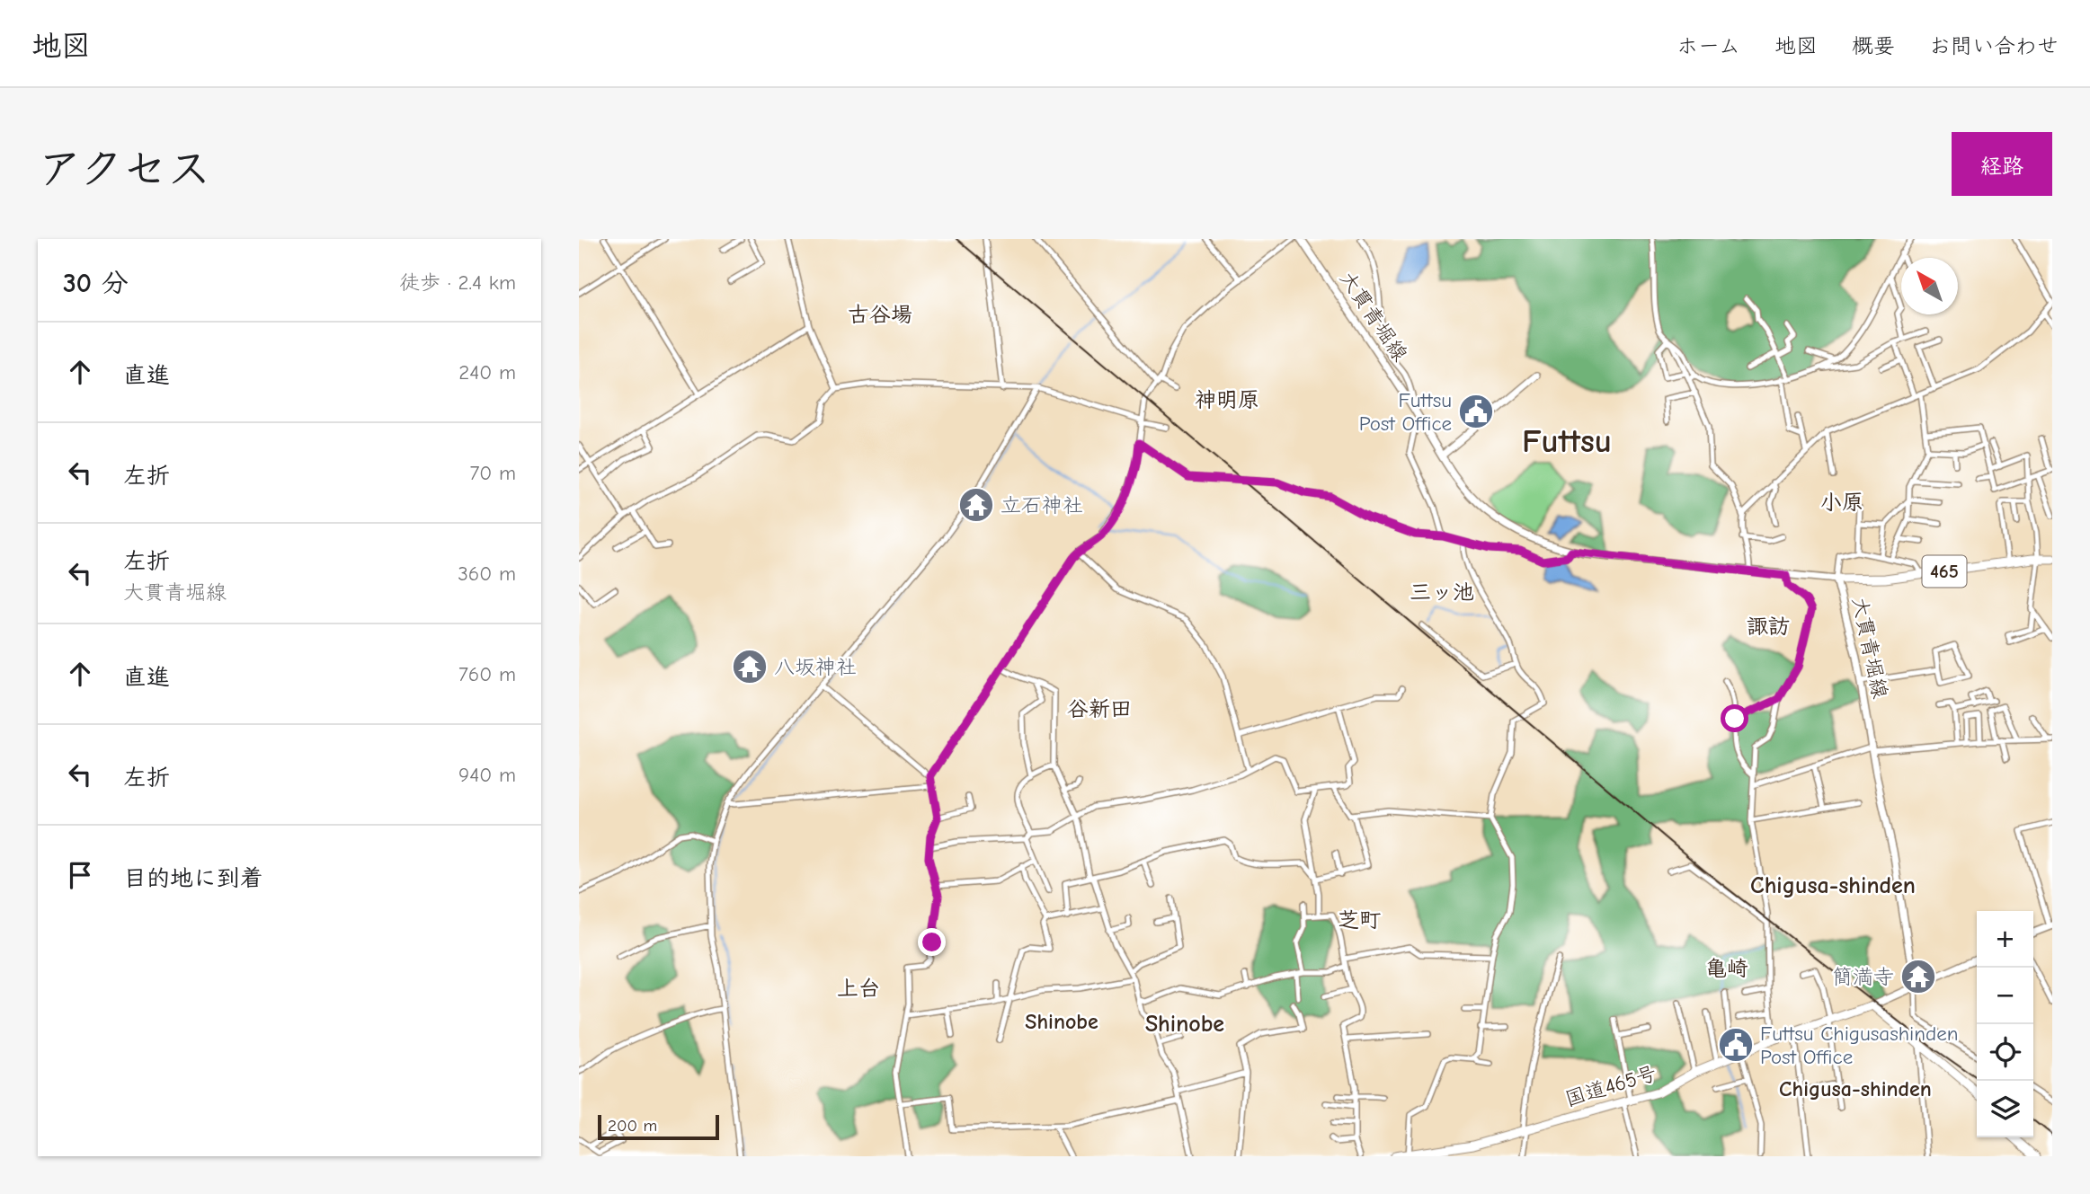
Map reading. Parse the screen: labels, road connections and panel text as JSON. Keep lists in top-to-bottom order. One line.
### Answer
{"streets":{"highway":["465","国道465号"],"main road":["大貫青堀線"]},"crossings":[["大貫青堀線","465"]],"districts":["古谷場","神明原","Futtsu","小原","三ッ池","諏訪","谷新田","Chigusa-shinden","芝町","亀崎","上台","Shinobe","Shinobe","Chigusa-shinden"],"places":{"public building":["Futtsu Post Office","Futtsu Chigusashinden Post Office"],"temple":["立石神社","八坂神社","簡満寺"]},"scale_bar":"200 m","north":"top left","page":{"header":"地図","nav":["ホーム","地図","概要","お問い合わせ"],"title":"アクセス","buttons":"経路","heading":["30 分","徒歩 · 2.4 km"],"list":[["直進","240 m"],["左折","70 m"],["左折","大貫青堀線","360 m"],["直進","760 m"],["左折","940 m"],"目的地に到着"],"map_buttons":["+","−"],"scale":"200 m"}}
